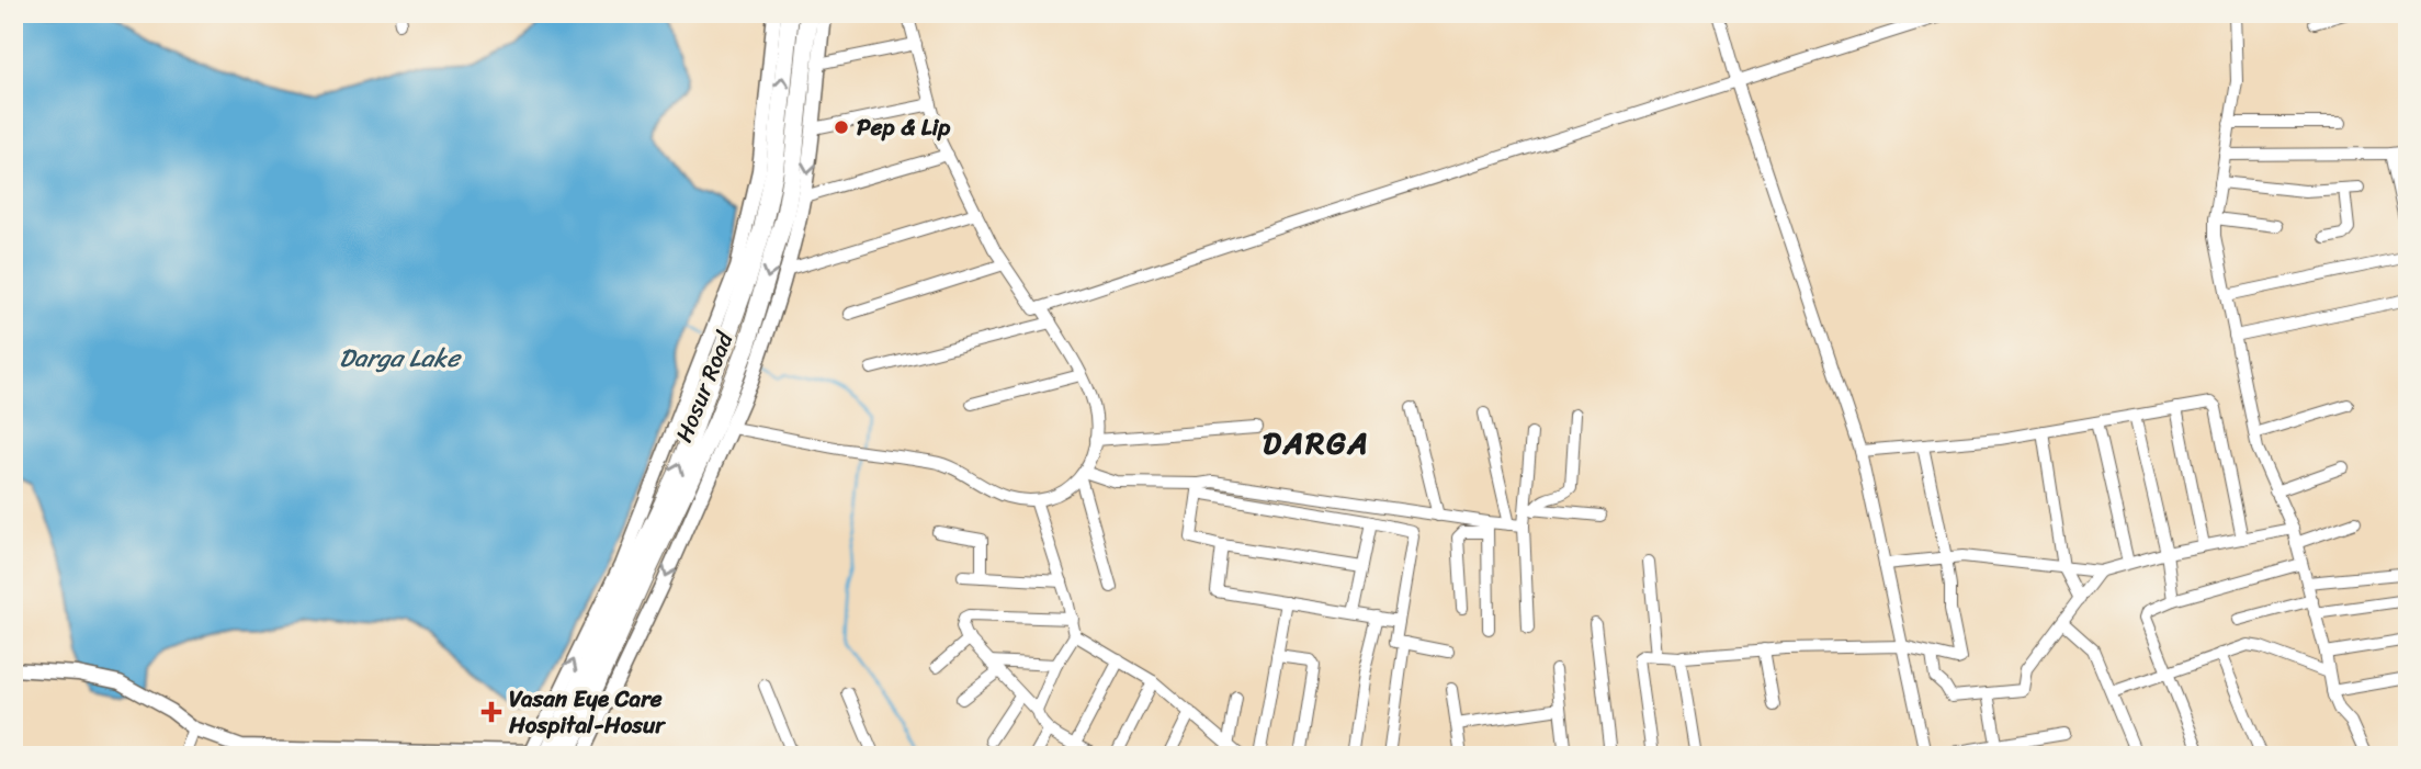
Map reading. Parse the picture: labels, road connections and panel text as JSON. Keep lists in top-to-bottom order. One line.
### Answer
{"streets":{"highway":["Hosur Road"]},"districts":["DARGA"],"water":["Darga Lake"],"places":{"other":["Pep & Lip"],"health":["Vasan Eye Care Hospital-Hosur"]}}
